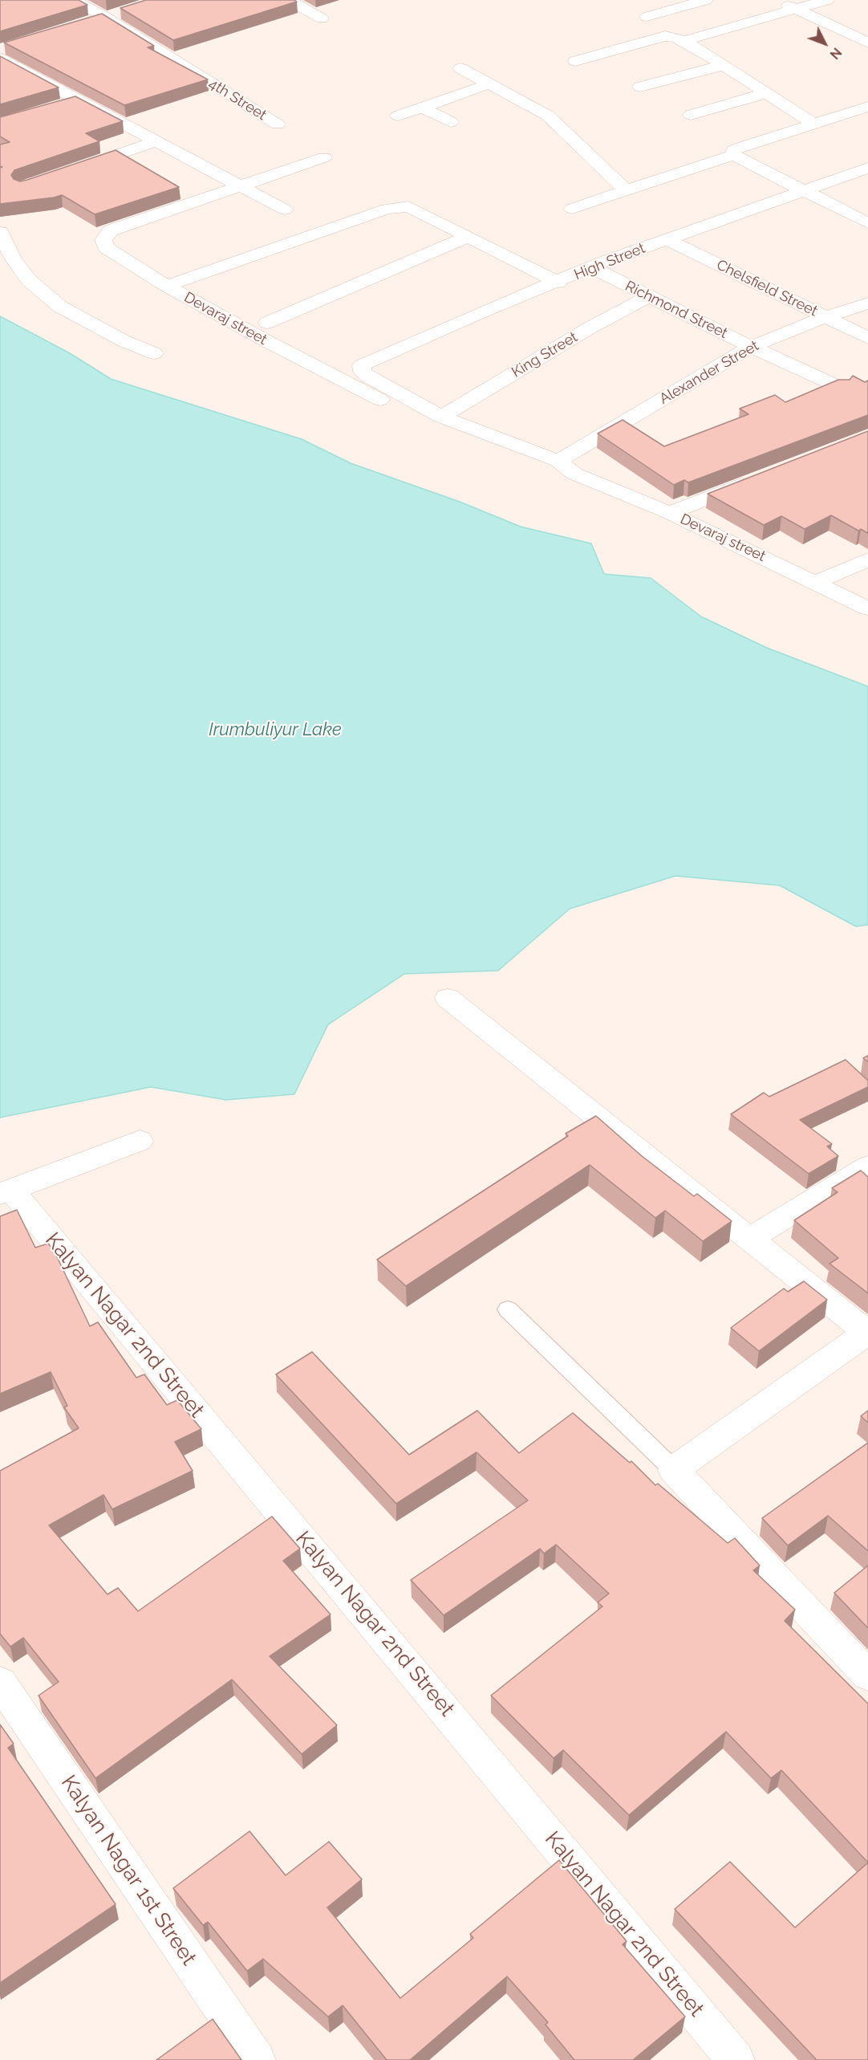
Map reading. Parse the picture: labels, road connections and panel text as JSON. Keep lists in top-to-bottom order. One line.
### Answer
{"streets":{"street":["4th Street","High Street","Chelsfield Street","Richmond Street","Devaraj street","King Street","Alexander Street","Kalyan Nagar 2nd Street","Kalyan Nagar 1st Street"]},"crossings":[["High Street","Chelsfield Street"],["High Street","Richmond Street"],["High Street","Devaraj street"],["Chelsfield Street","Alexander Street"],["Richmond Street","King Street"],["Richmond Street","Alexander Street"],["Devaraj street","King Street"],["Devaraj street","Alexander Street"]],"water":["Irumbuliyur Lake"],"north":"bottom right"}
